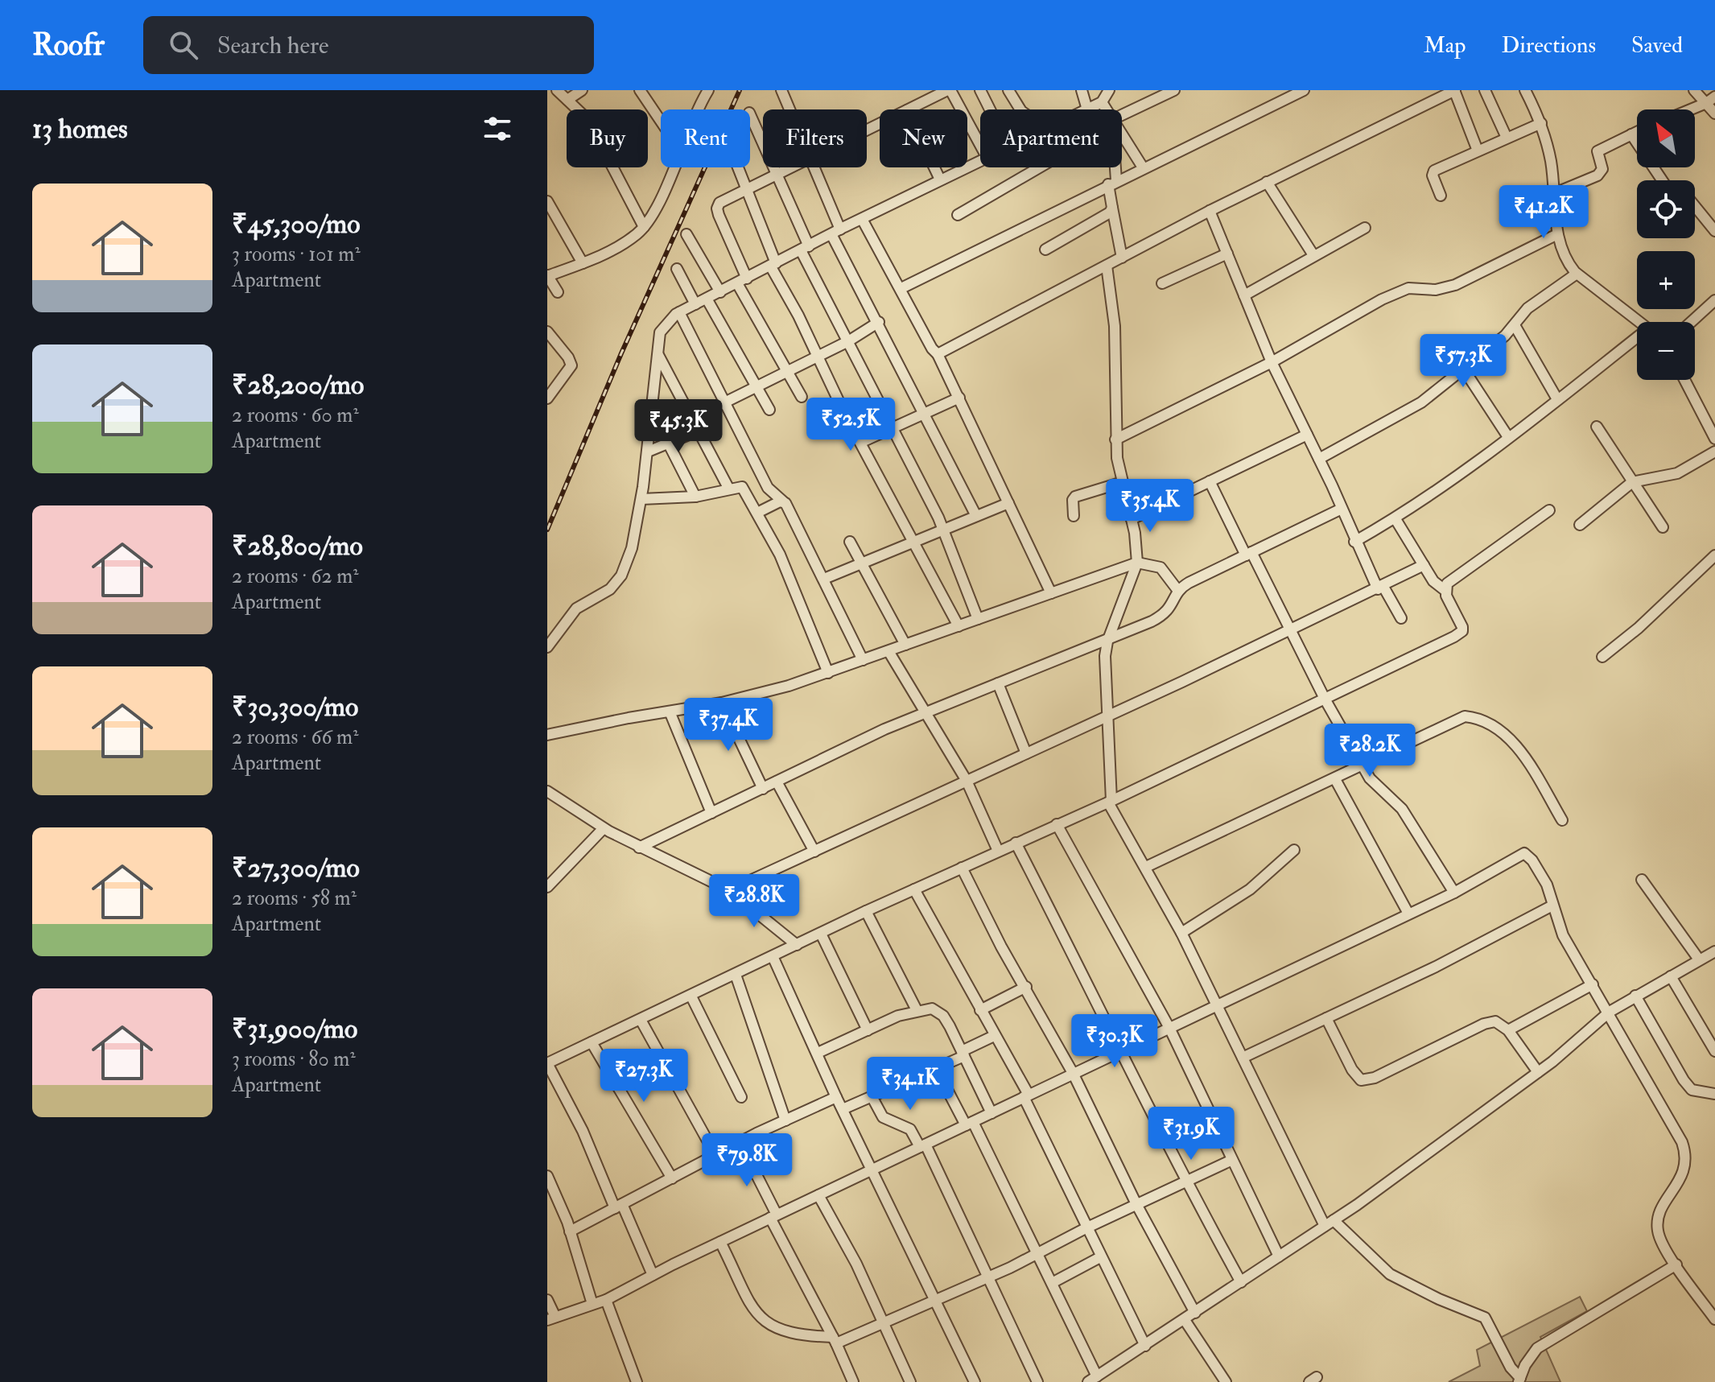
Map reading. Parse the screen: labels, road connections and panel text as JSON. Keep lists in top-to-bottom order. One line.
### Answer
{"north":"top left","page":{"header":"Roofr","search":"Search here","nav":["Map","Directions","Saved"],"heading":"13 homes","map_buttons":["+","−"],"chip":["Buy","Rent","Filters","New","Apartment"],"list":[{"name":"₹45,300/mo","note":"3 rooms · 101 m² · Apartment"},{"name":"₹28,200/mo","note":"2 rooms · 60 m² · Apartment"},{"name":"₹28,800/mo","note":"2 rooms · 62 m² · Apartment"},{"name":"₹30,300/mo","note":"2 rooms · 66 m² · Apartment"},{"name":"₹27,300/mo","note":"2 rooms · 58 m² · Apartment"},{"name":"₹31,900/mo","note":"3 rooms · 80 m² · Apartment"}],"price":["₹41.2K","₹57.3K","₹52.5K","₹45.3K","₹35.4K","₹37.4K","₹28.2K","₹28.8K","₹30.3K","₹27.3K","₹34.1K","₹31.9K","₹79.8K"]}}
